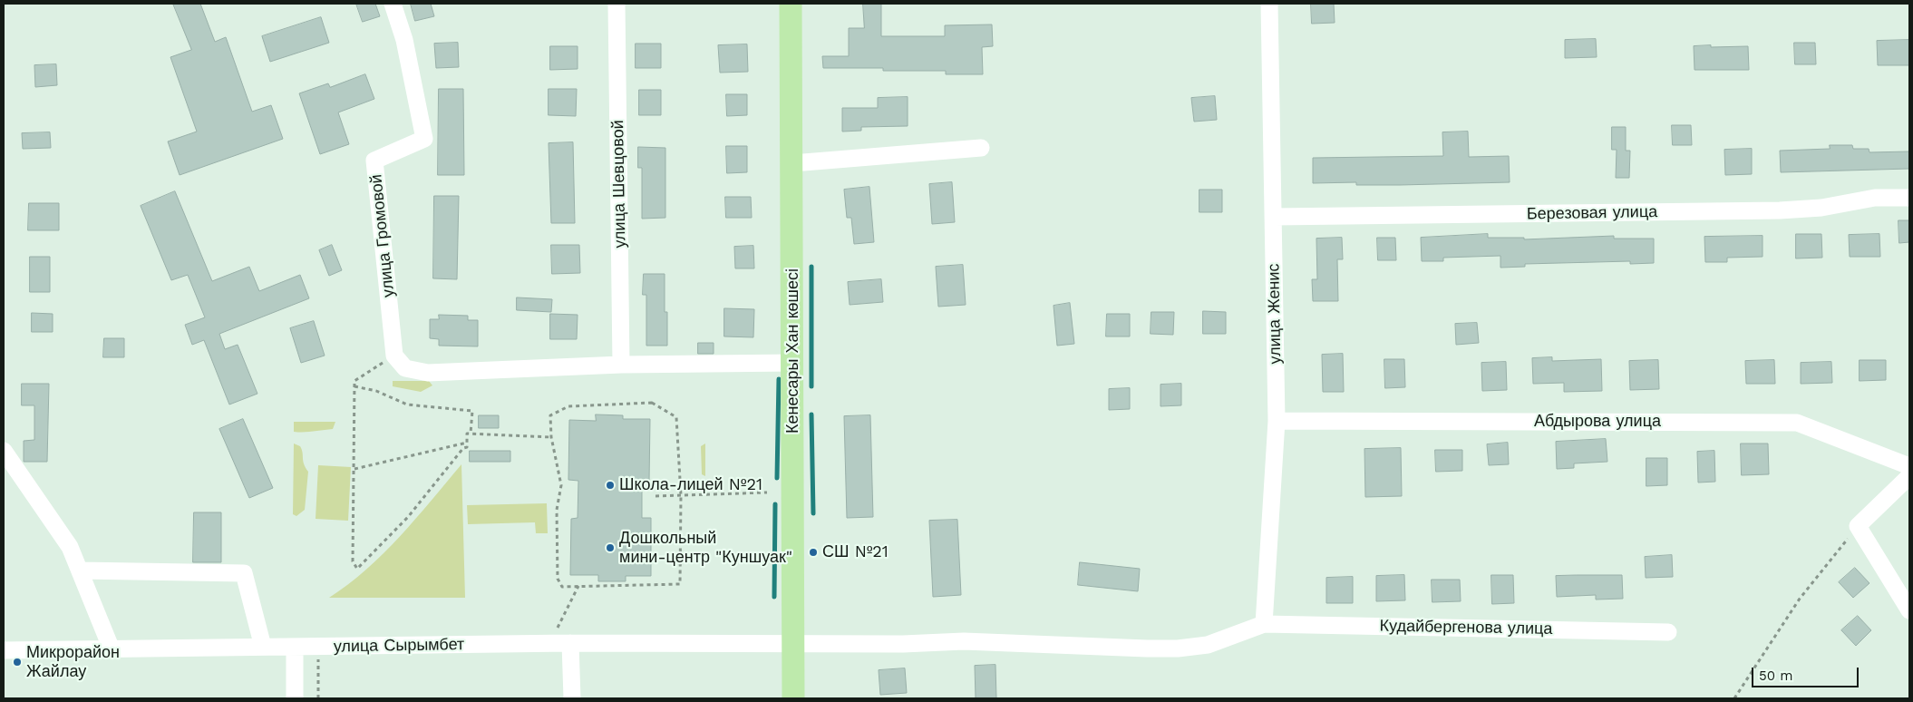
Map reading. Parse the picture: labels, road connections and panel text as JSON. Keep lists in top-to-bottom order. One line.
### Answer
{"streets":{"main road":["Кенесары Хан көшесі"],"street":["улица Шевцовой","Березовая улица","улица Громовой","улица Женис","Абдырова улица","Кудайбергенова улица","улица Сырымбет"]},"crossings":[["Березовая улица","улица Женис"],["улица Женис","Абдырова улица"],["улица Женис","Кудайбергенова улица"],["улица Женис","улица Сырымбет"],["Кенесары Хан көшесі","улица Сырымбет"],["Кудайбергенова улица","улица Сырымбет"]],"places":["Школа-лицей №21","Дошкольный мини-центр \"Куншуак\"","СШ №21","Микрорайон Жайлау"],"scale_bar":"50 m"}
